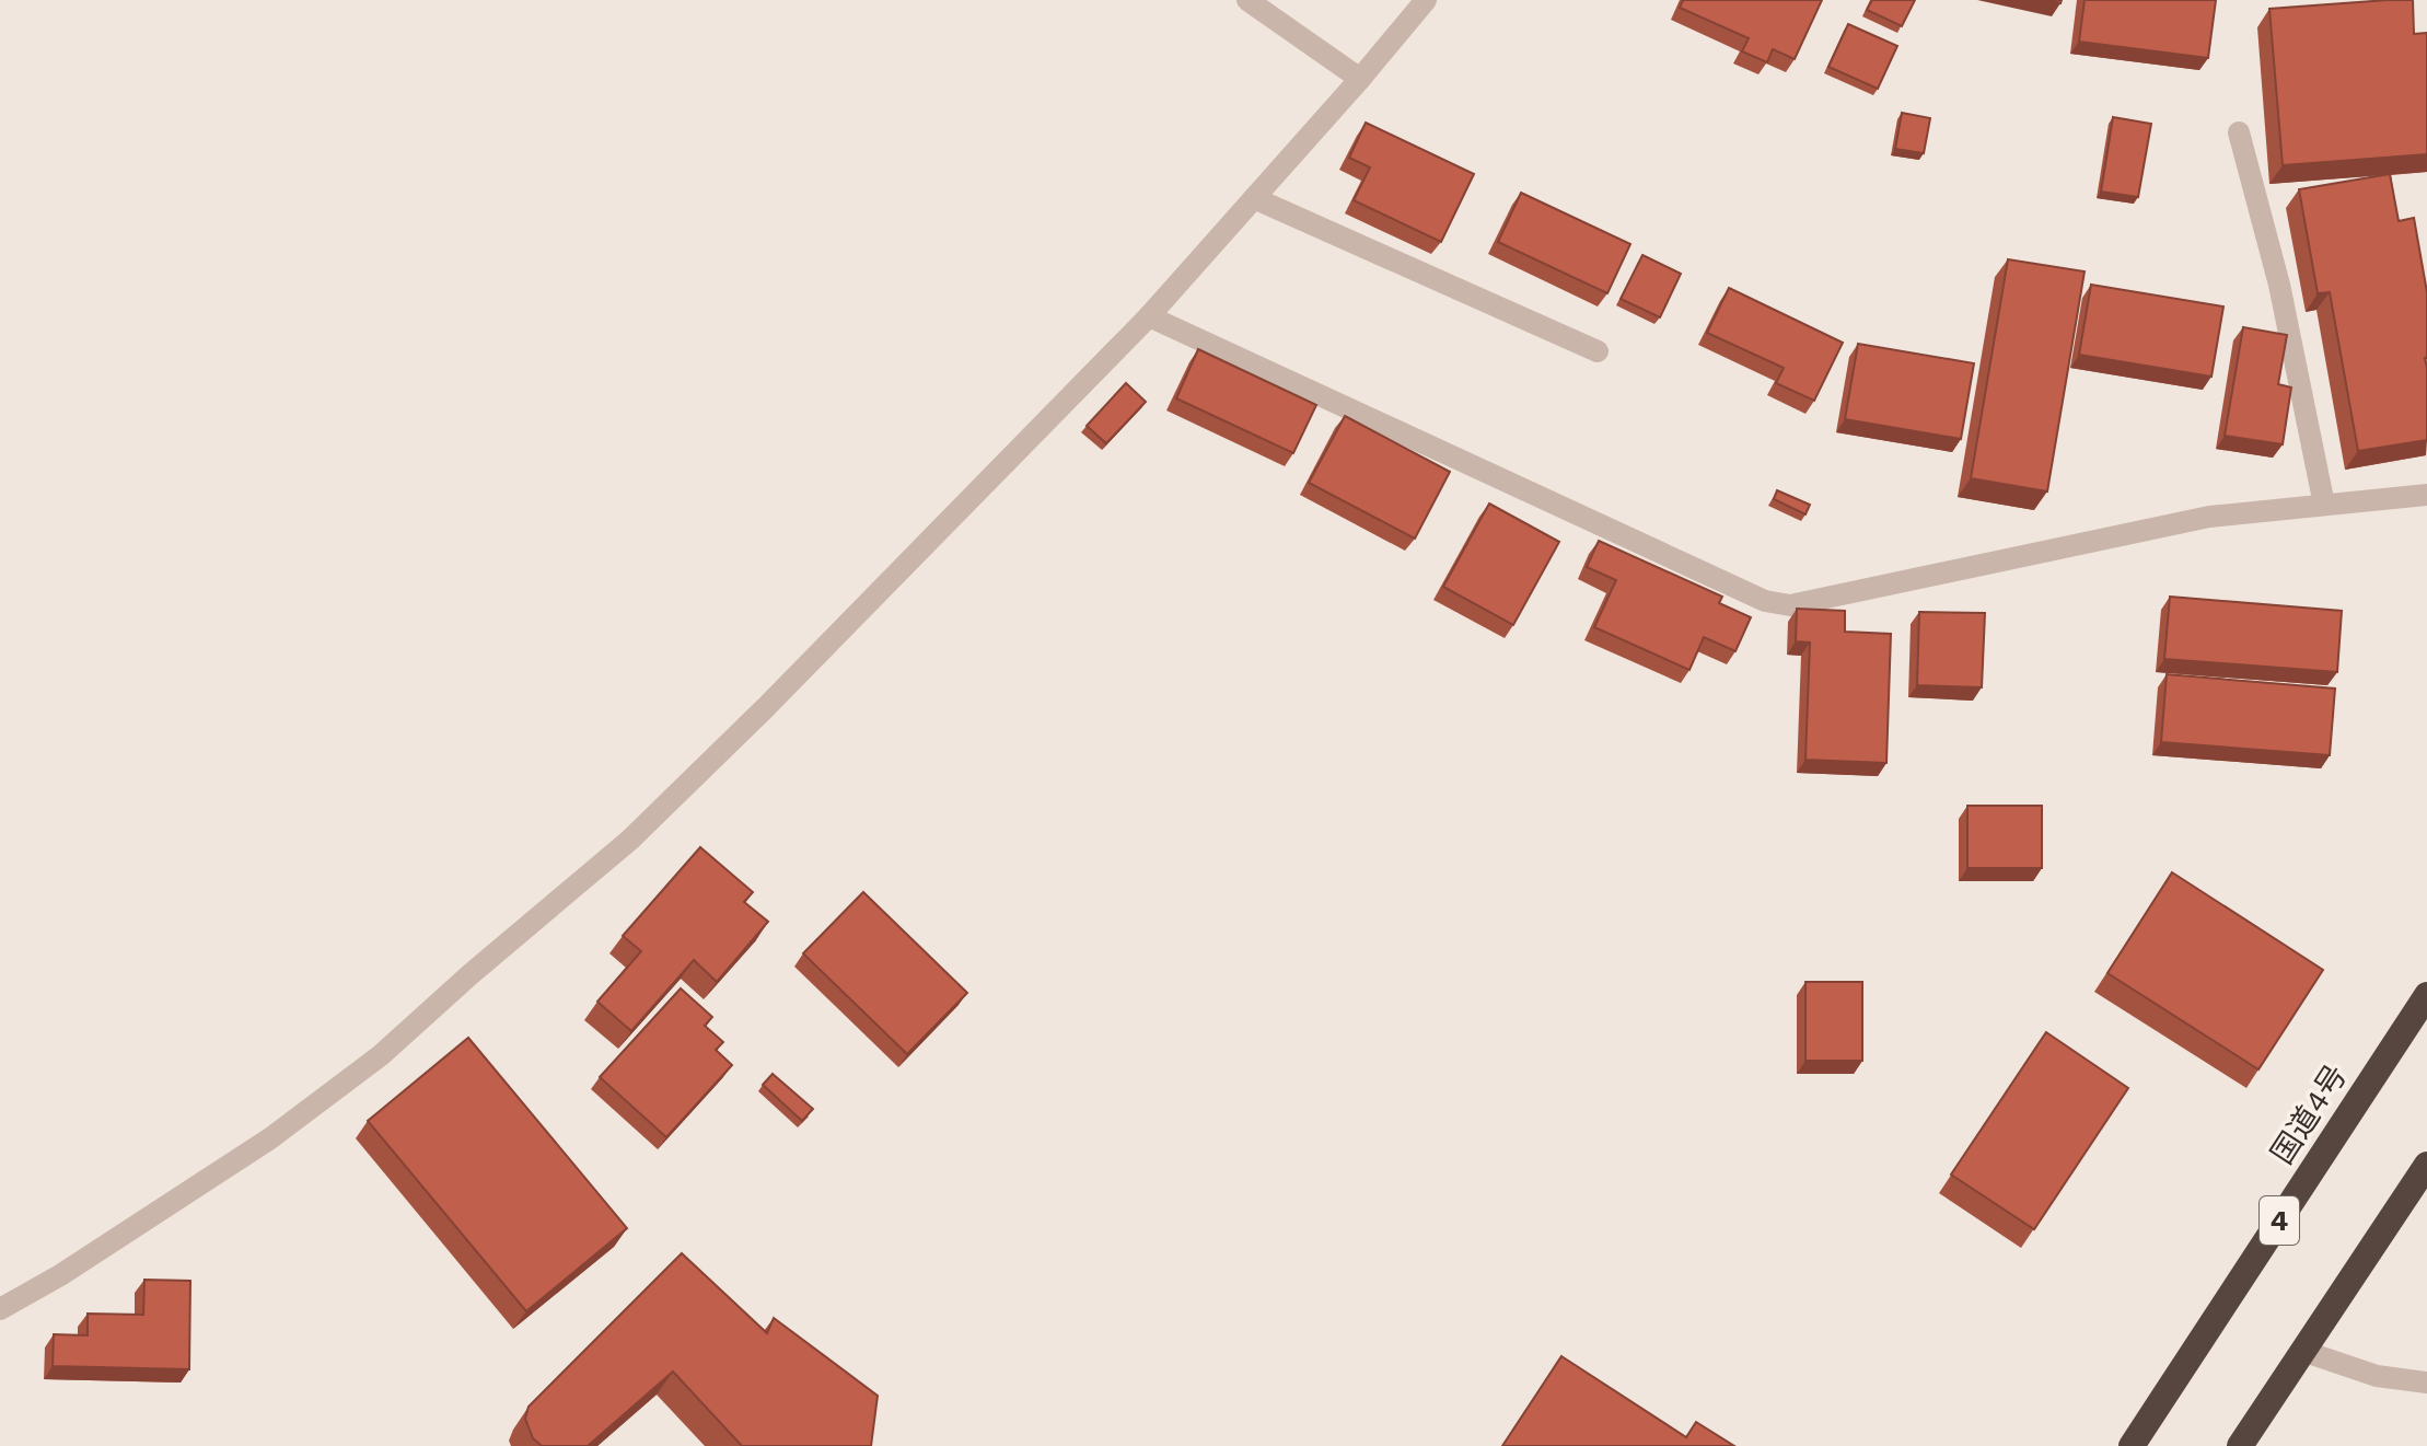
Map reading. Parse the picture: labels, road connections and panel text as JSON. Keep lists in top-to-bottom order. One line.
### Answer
{"streets":{"highway":["国道4号","4"]}}
